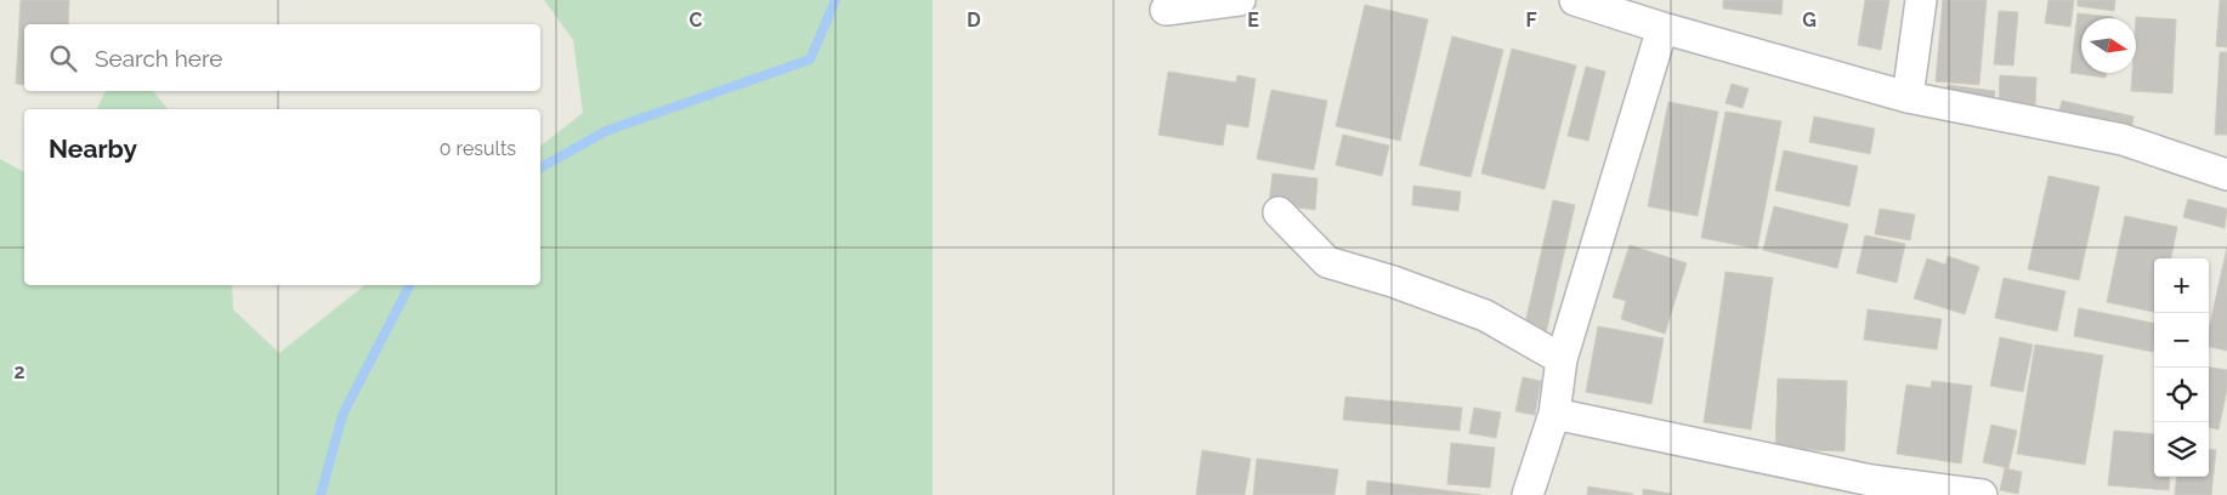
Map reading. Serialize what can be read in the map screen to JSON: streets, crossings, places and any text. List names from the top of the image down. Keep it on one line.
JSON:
{"north":"right","page":{"search":"Search here","heading":["Nearby","0 results"],"map_buttons":["+","−"]},"grid":{"columns":["C","D","E","F","G"],"rows":["2"]}}
